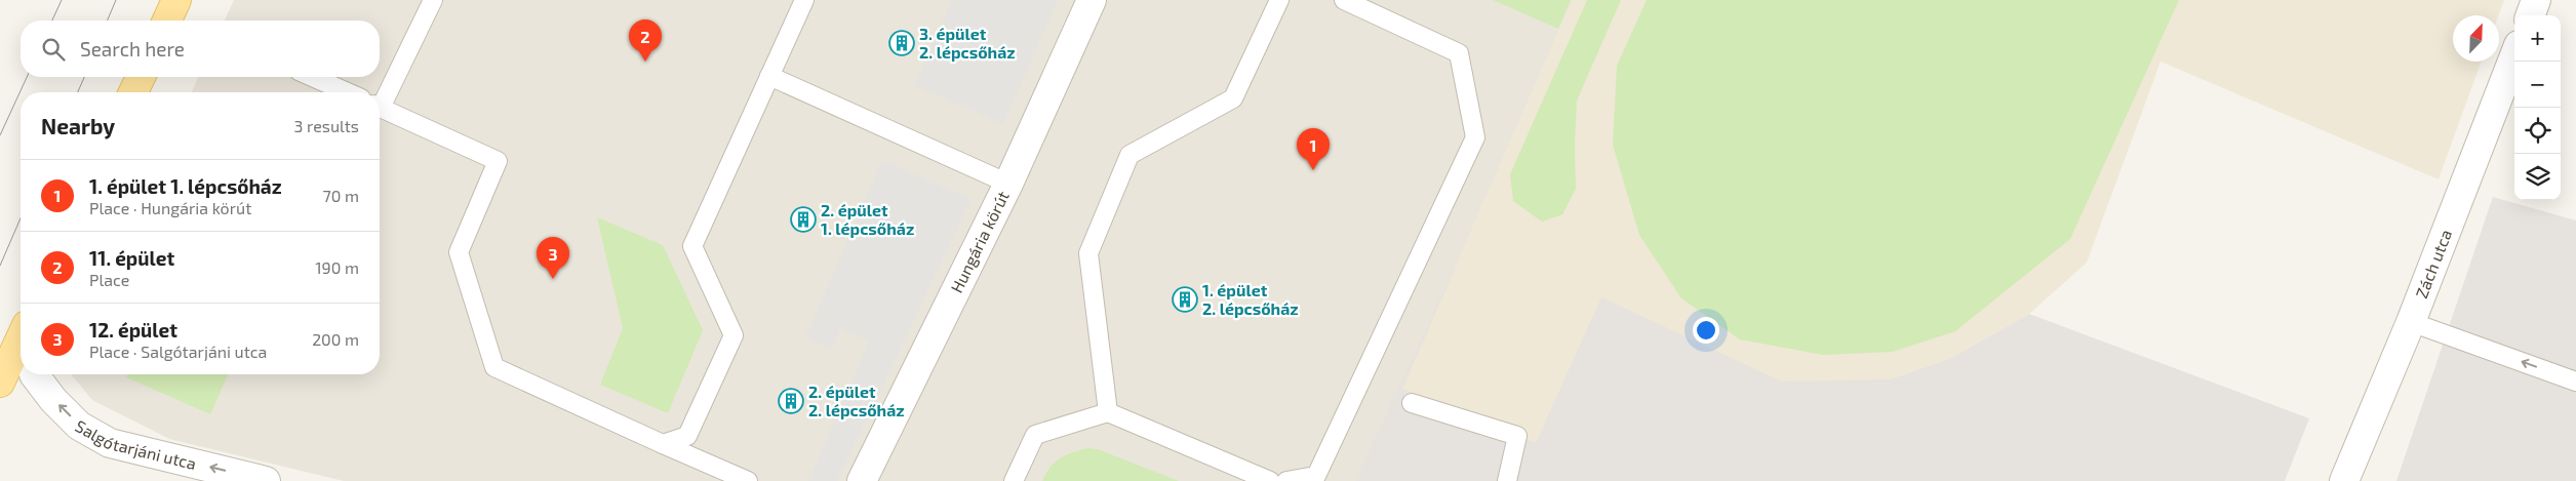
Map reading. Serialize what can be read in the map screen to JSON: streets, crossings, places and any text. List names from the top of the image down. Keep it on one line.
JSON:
{"streets":{"street":["Hungária körút","Zách utca","Salgótarjáni utca"]},"one_way":["Salgótarjáni utca"],"places":{"building":["3. épület 2. lépcsőház","2. épület 1. lépcsőház","1. épület 2. lépcsőház","2. épület 2. lépcsőház"]},"north":"top right","page":{"map_buttons":["+","−"],"pins":["2","1","3"],"search":"Search here","heading":["Nearby","3 results"],"list":[{"mark":"1","name":"1. épület 1. lépcsőház","note":"Place · Hungária körút","value":"70 m"},{"mark":"2","name":"11. épület","note":"Place","value":"190 m"},{"mark":"3","name":"12. épület","note":"Place · Salgótarjáni utca","value":"200 m"}]}}
